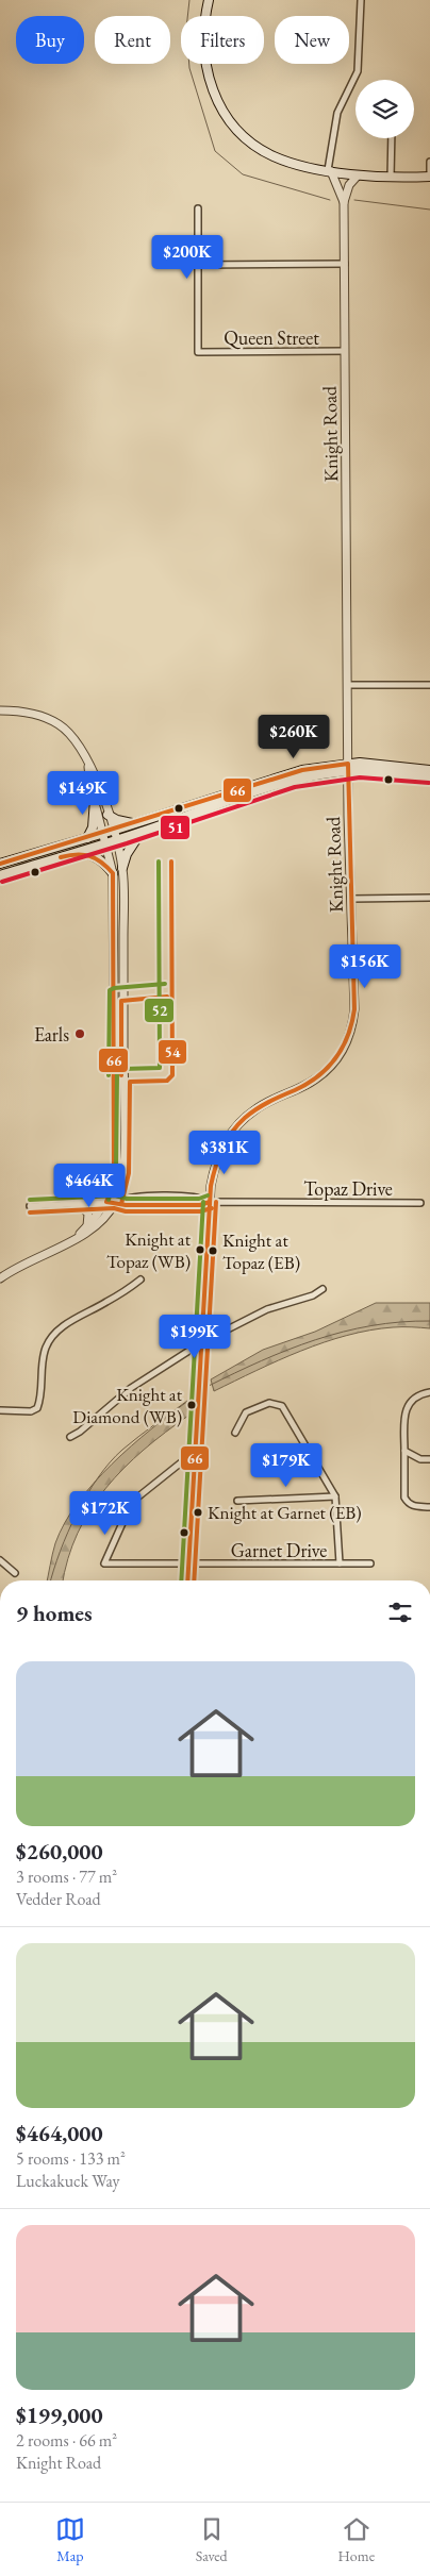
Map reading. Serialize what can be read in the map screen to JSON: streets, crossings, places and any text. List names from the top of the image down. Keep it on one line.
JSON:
{"streets":{"street":["Queen Street","Knight Road","Topaz Drive","Garnet Drive"]},"crossings":[["Queen Street","Knight Road"],["Knight Road","Topaz Drive"],["Knight Road","Garnet Drive"]],"places":["Earls","Knight at Topaz (WB)","Knight at Topaz (EB)","Knight at Diamond (WB)","Knight at Garnet (EB)"],"lines":["transit line 66","transit line 51","transit line 54","transit line 52"],"page":{"chip":["Buy","Rent","Filters","New"],"price":["$200K","$260K","$149K","$156K","$381K","$464K","$199K","$179K","$172K"],"heading":"9 homes","list":[{"name":"$260,000","note":"3 rooms · 77 m² · Vedder Road"},{"name":"$464,000","note":"5 rooms · 133 m² · Luckakuck Way"},{"name":"$199,000","note":"2 rooms · 66 m² · Knight Road"}],"tabs":["Map","Saved","Home"]}}
